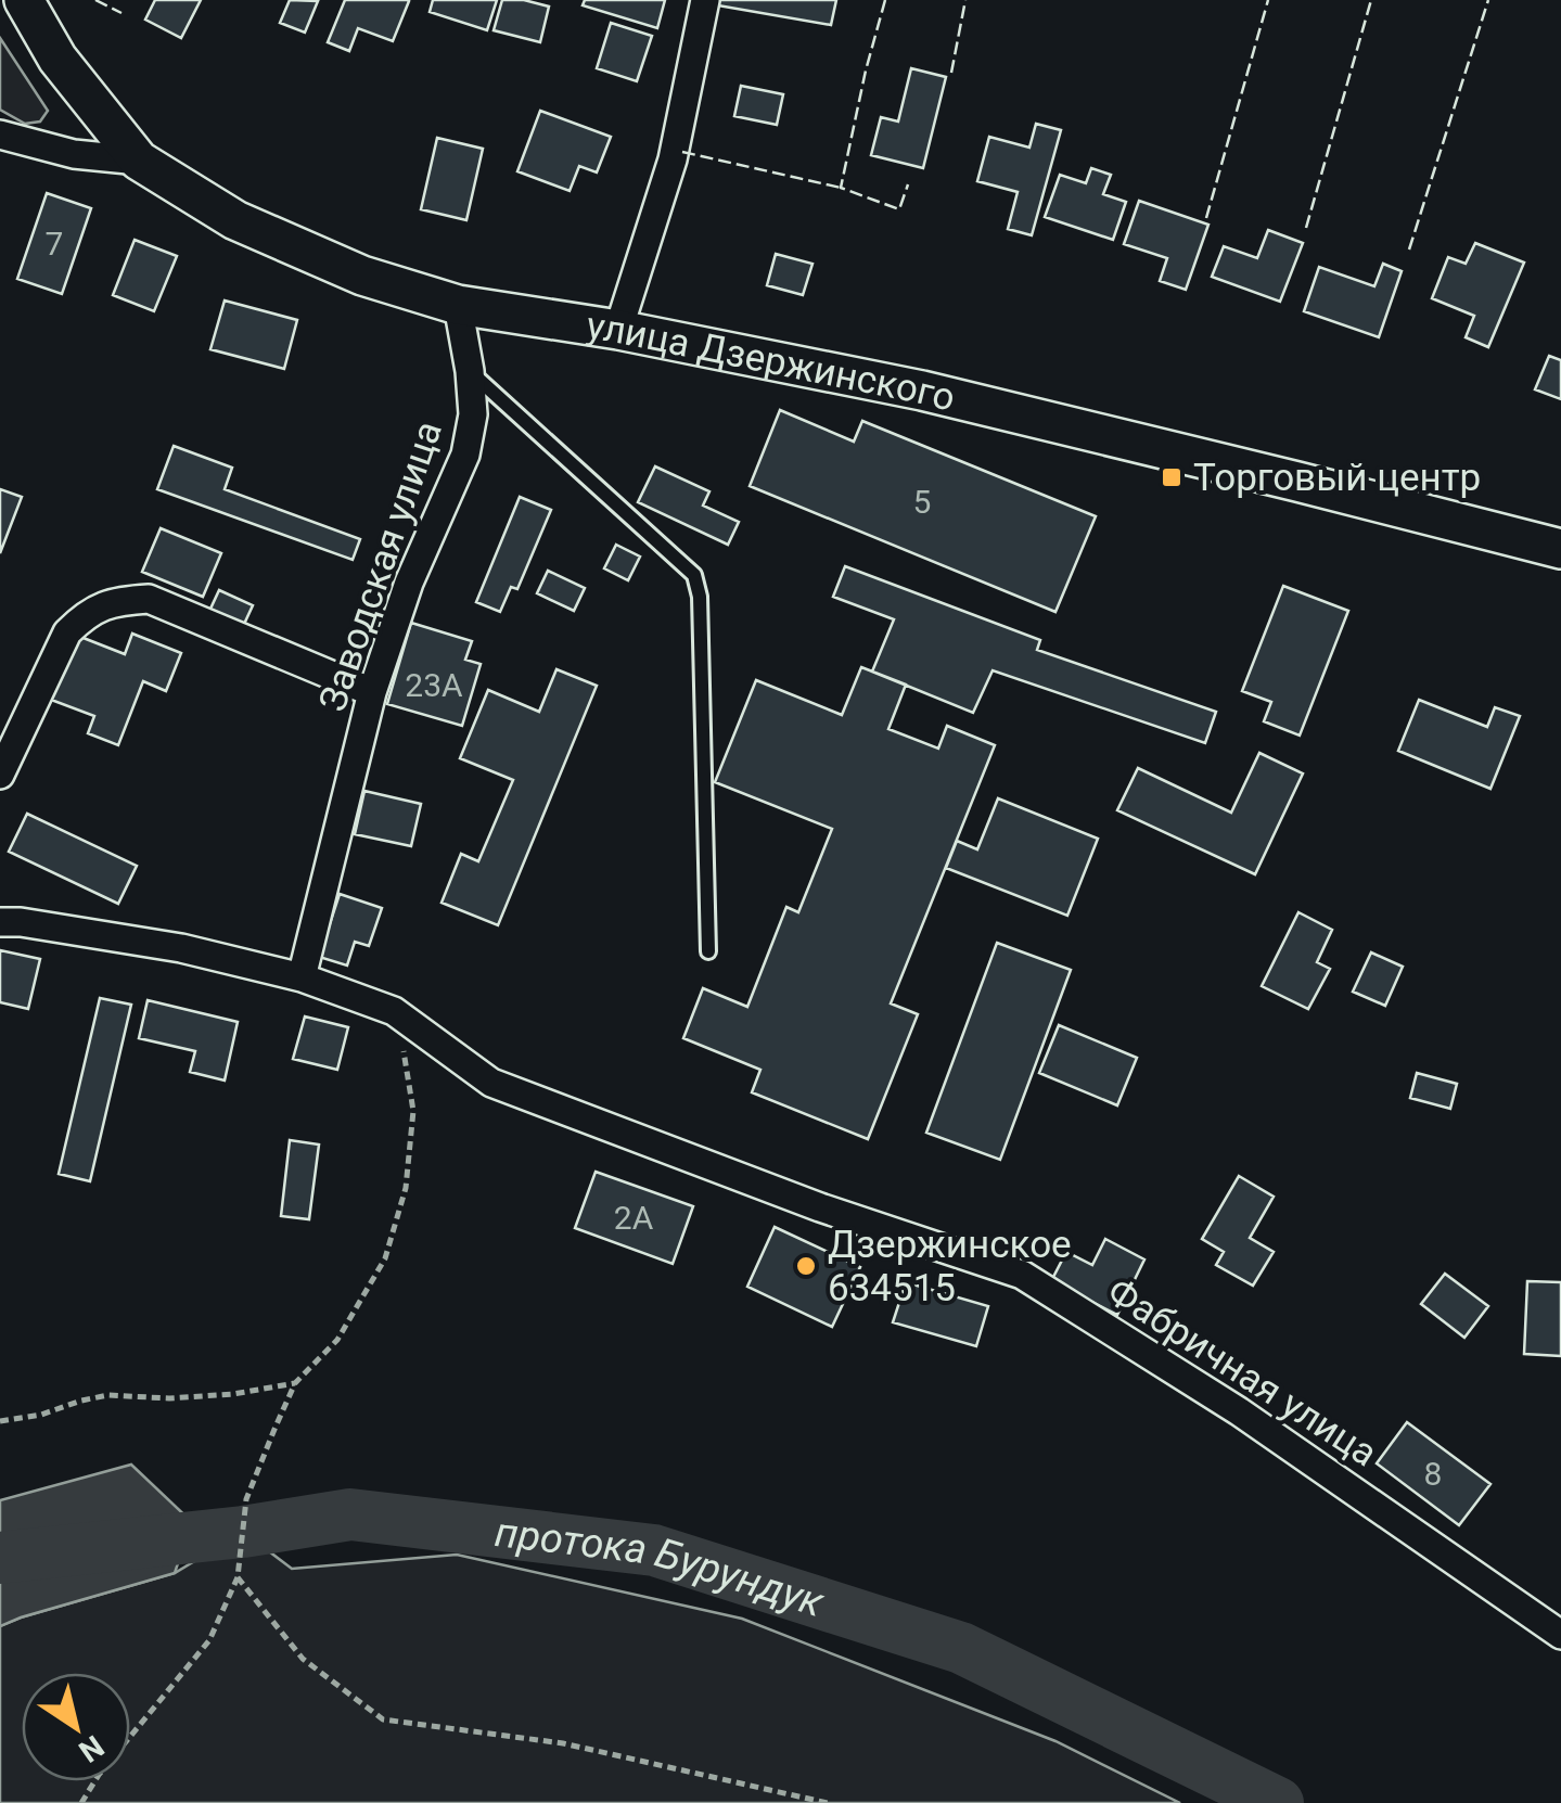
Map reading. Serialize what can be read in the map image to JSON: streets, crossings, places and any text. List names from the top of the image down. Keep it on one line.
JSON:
{"streets":{"street":["улица Дзержинского","Заводская улица","Фабричная улица"]},"crossings":[["улица Дзержинского","Заводская улица"]],"water":["протока Бурундук"],"places":{"transit":["Торговый центр"],"other":["Дзержинское 634515"]},"house_numbers":["7","5","23А","2А","8"],"north":"bottom right"}
